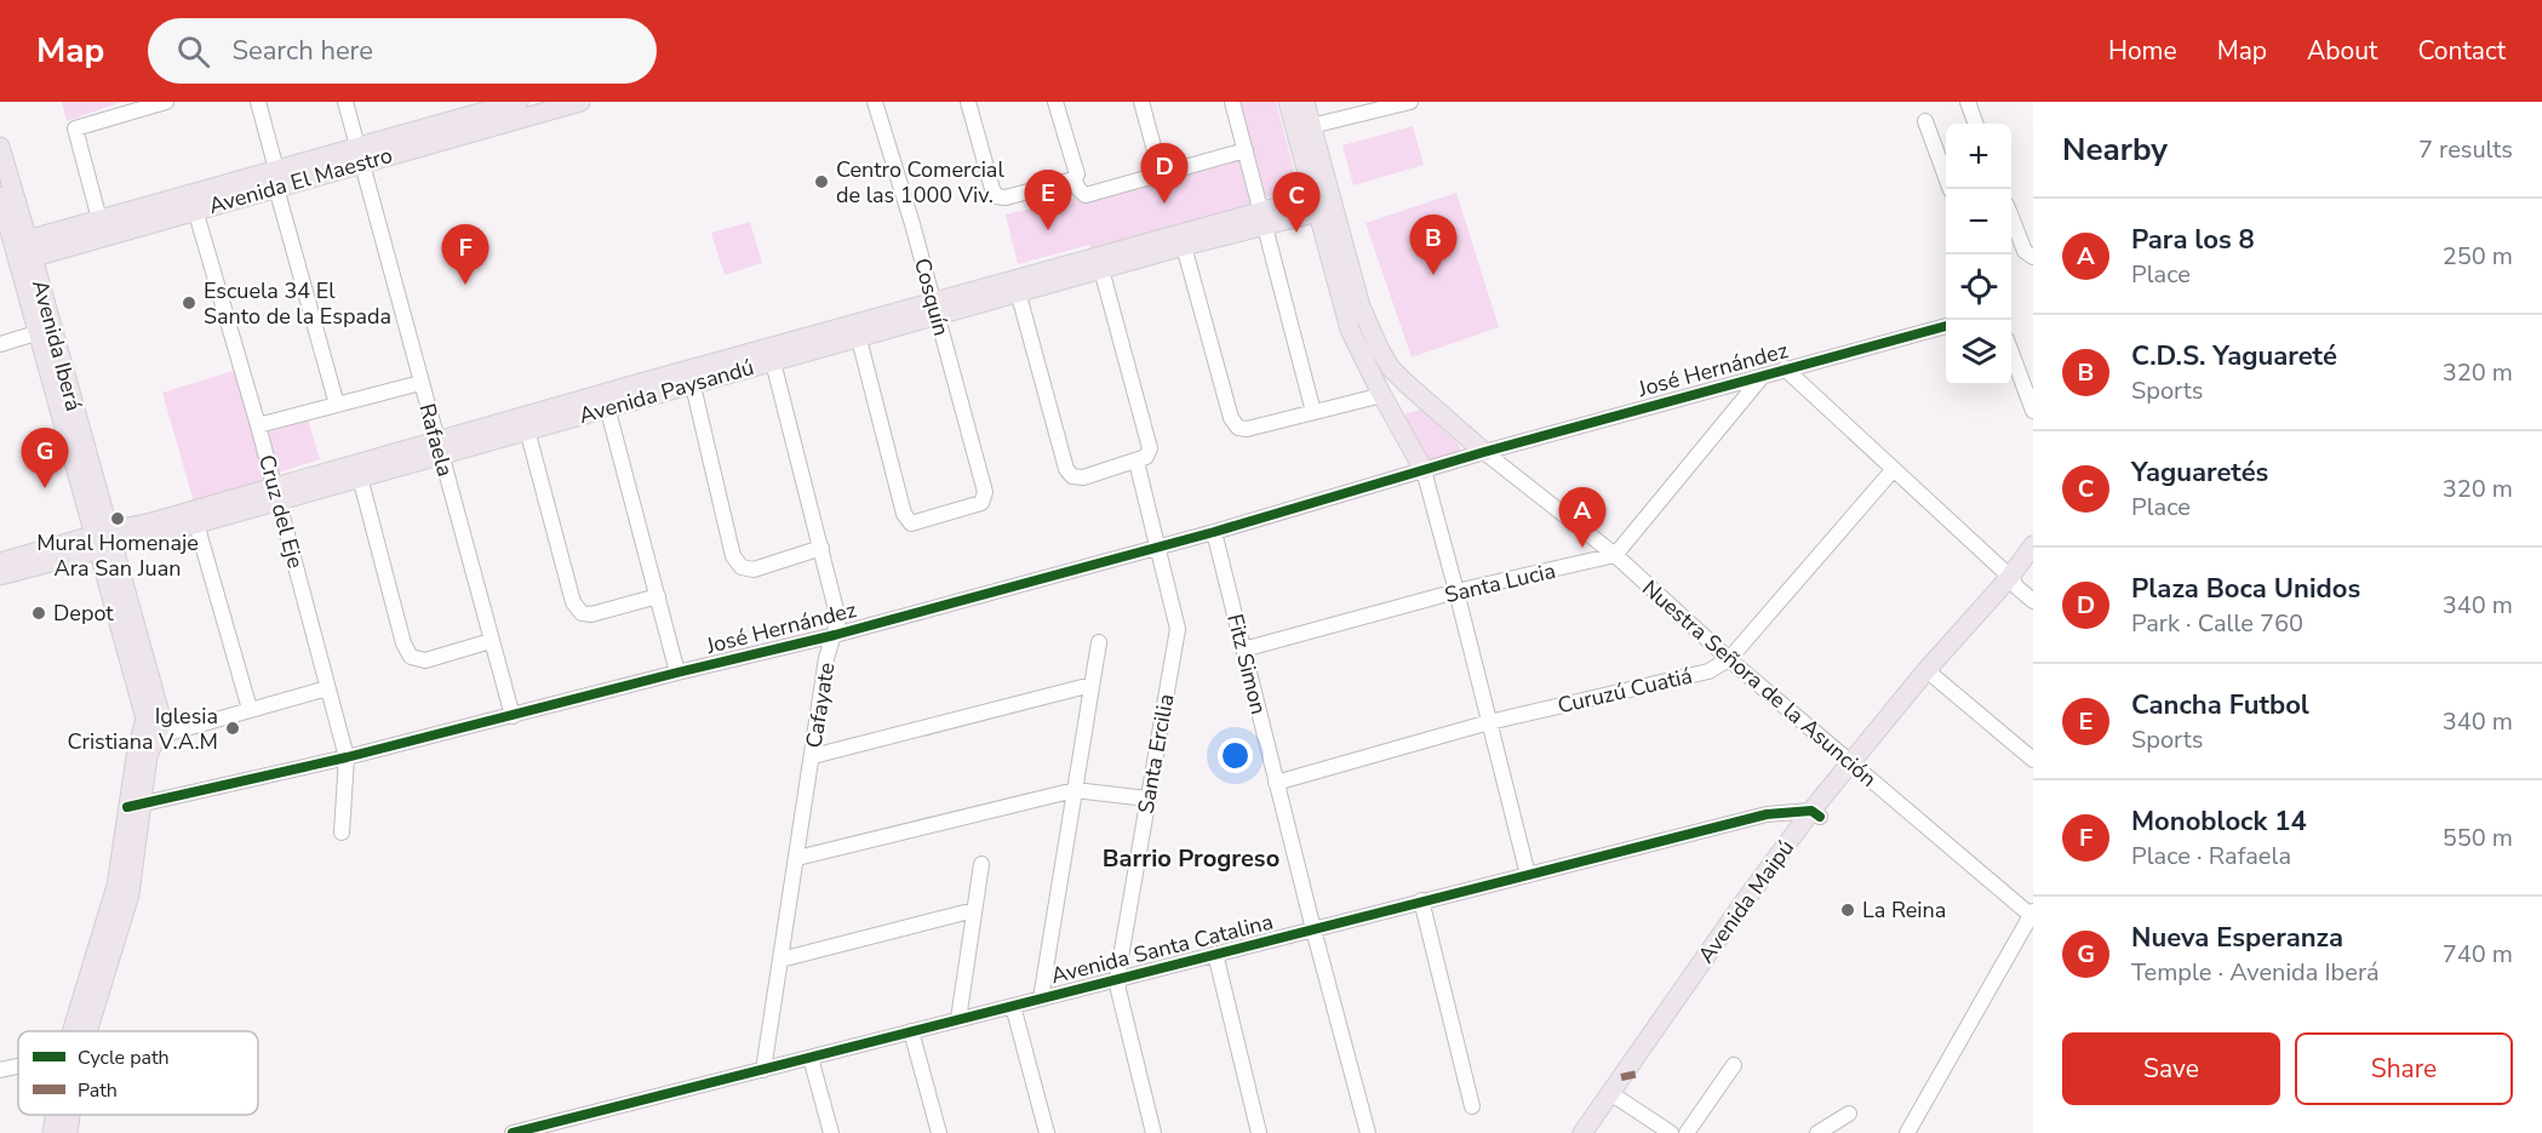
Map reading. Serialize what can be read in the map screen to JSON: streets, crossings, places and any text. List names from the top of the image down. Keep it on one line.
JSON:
{"streets":{"main road":["Avenida El Maestro","Avenida Iberá","Avenida Paysandú","Avenida Maipú"],"street":["Cosquín","José Hernández","Rafaela","Cruz del Eje","Santa Lucia","Fitz Simon","Nuestra Señora de la Asunción","Curuzú Cuatiá","Cafayate","Santa Ercilia","Avenida Santa Catalina"]},"crossings":[["Avenida El Maestro","Avenida Iberá"],["Avenida El Maestro","Rafaela"],["Avenida El Maestro","Cruz del Eje"],["Cosquín","Avenida Paysandú"],["Avenida Iberá","Avenida Paysandú"],["José Hernández","Rafaela"],["José Hernández","Cruz del Eje"],["José Hernández","Fitz Simon"],["José Hernández","Nuestra Señora de la Asunción"],["José Hernández","Cafayate"],["José Hernández","Santa Ercilia"],["Avenida Paysandú","Rafaela"],["Avenida Paysandú","Cruz del Eje"],["Avenida Paysandú","Cafayate"],["Avenida Paysandú","Santa Ercilia"],["Santa Lucia","Fitz Simon"],["Santa Lucia","Nuestra Señora de la Asunción"],["Fitz Simon","Curuzú Cuatiá"],["Fitz Simon","Avenida Santa Catalina"],["Nuestra Señora de la Asunción","Curuzú Cuatiá"],["Nuestra Señora de la Asunción","Avenida Maipú"],["Cafayate","Avenida Santa Catalina"],["Santa Ercilia","Avenida Santa Catalina"],["Avenida Maipú","Avenida Santa Catalina"]],"districts":["Barrio Progreso"],"places":["Centro Comercial de las 1000 Viv.","Escuela 34 El Santo de la Espada","Mural Homenaje Ara San Juan","Depot","Iglesia Cristiana V.A.M","La Reina"],"legend":["Cycle path","Path"],"page":{"header":"Map","search":"Search here","nav":["Home","Map","About","Contact"],"heading":["Nearby","7 results"],"map_buttons":["+","−"],"pins":["D","E","C","B","F","G","A"],"list":[{"mark":"A","name":"Para los 8","note":"Place","value":"250 m"},{"mark":"B","name":"C.D.S. Yaguareté","note":"Sports","value":"320 m"},{"mark":"C","name":"Yaguaretés","note":"Place","value":"320 m"},{"mark":"D","name":"Plaza Boca Unidos","note":"Park · Calle 760","value":"340 m"},{"mark":"E","name":"Cancha Futbol","note":"Sports","value":"340 m"},{"mark":"F","name":"Monoblock 14","note":"Place · Rafaela","value":"550 m"},{"mark":"G","name":"Nueva Esperanza","note":"Temple · Avenida Iberá","value":"740 m"}],"buttons":["Save","Share"]}}
